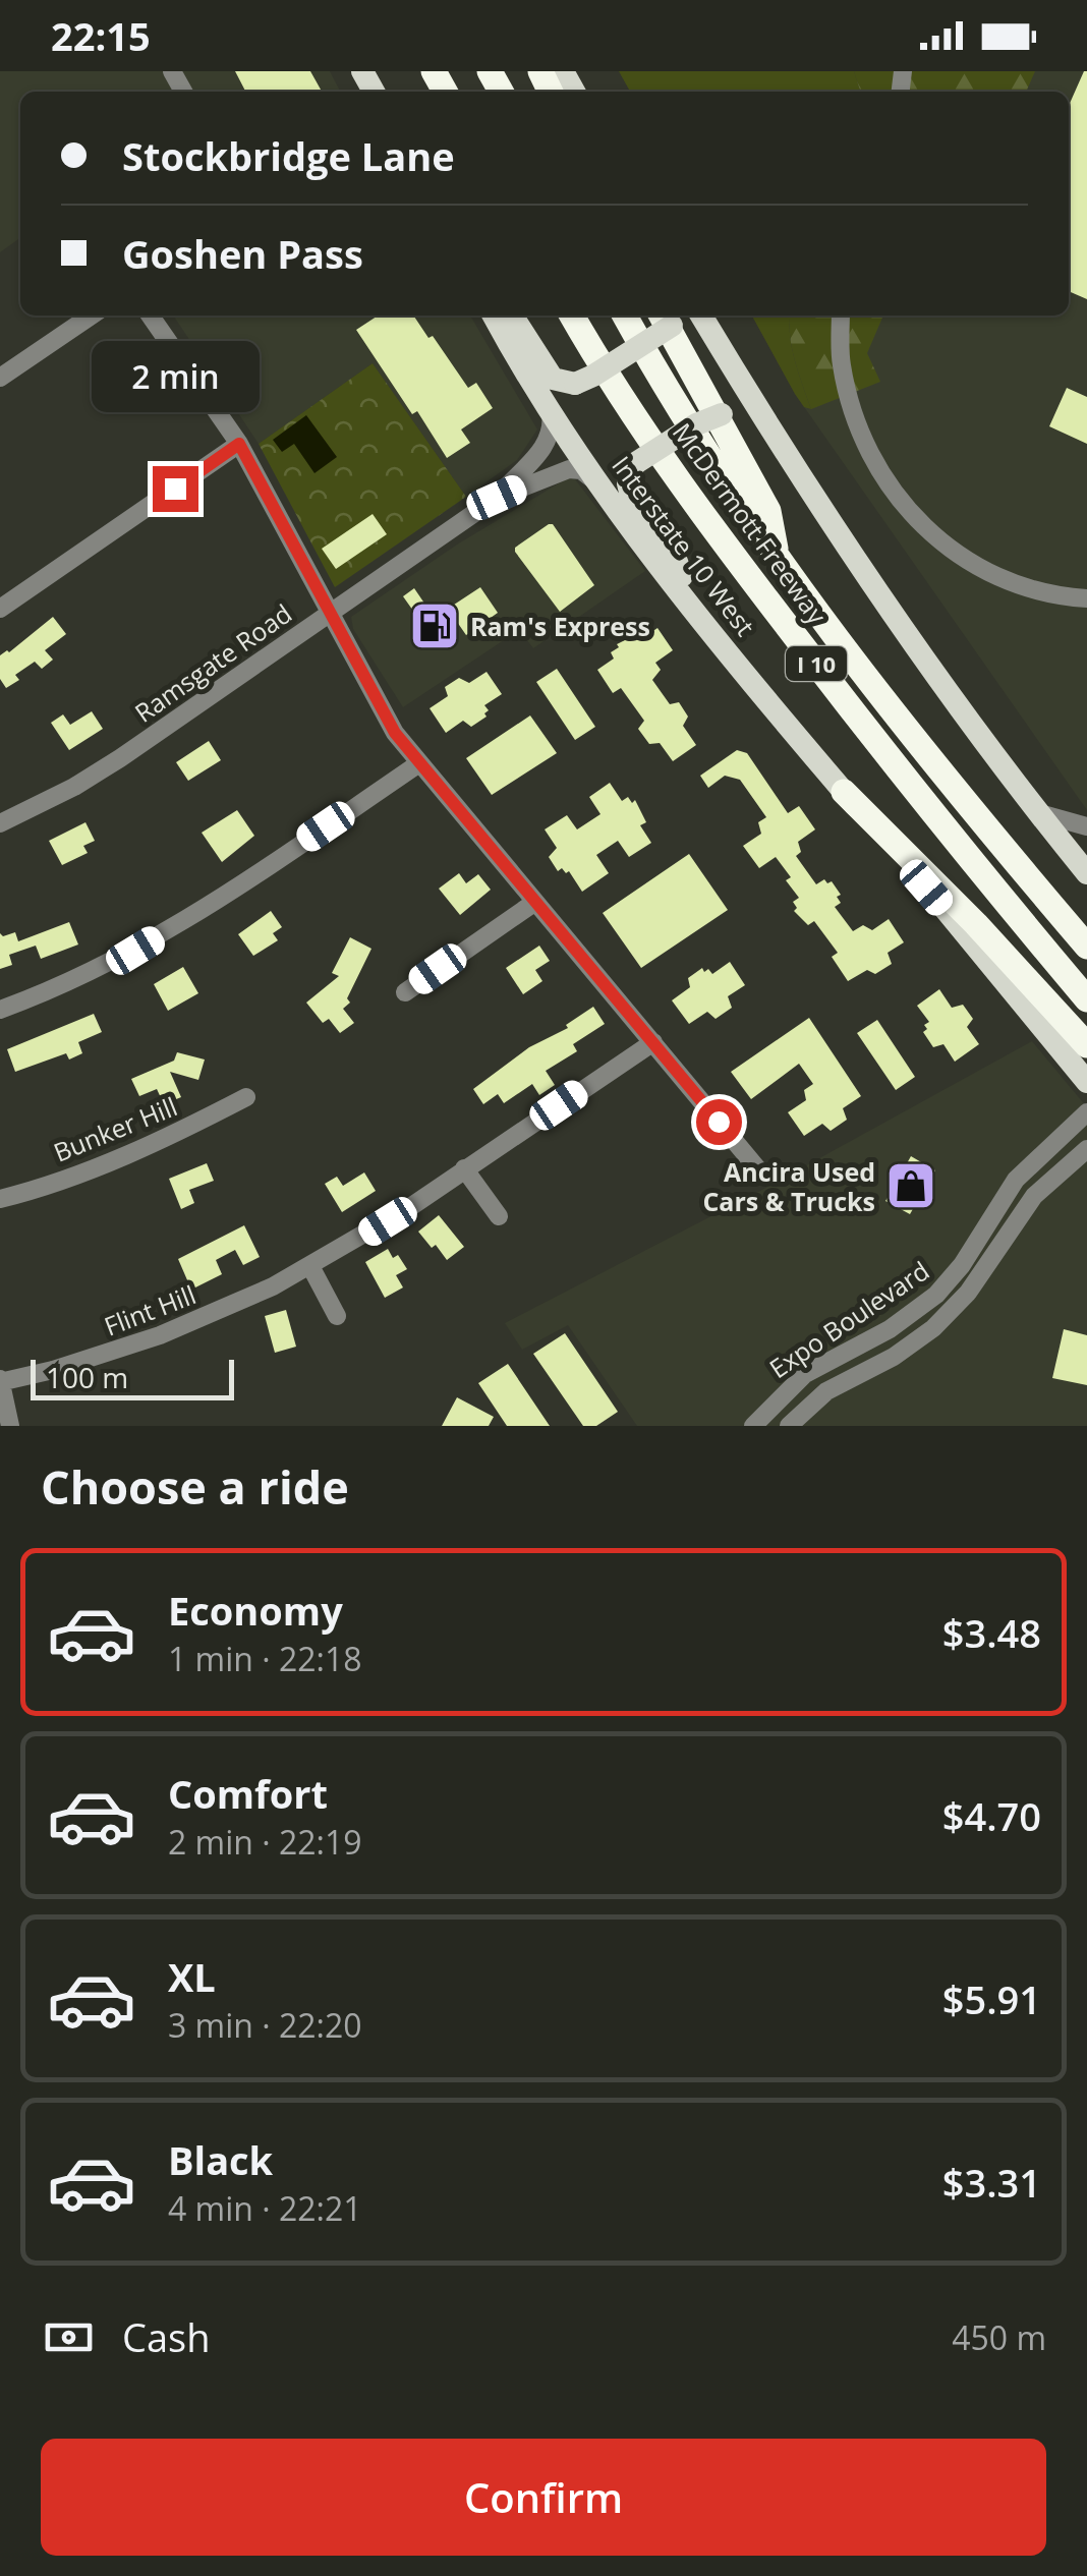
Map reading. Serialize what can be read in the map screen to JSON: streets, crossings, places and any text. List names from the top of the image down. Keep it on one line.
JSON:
{"streets":{"highway":["McDermott Freeway","I 10"],"main road":["Interstate 10 West"],"street":["Ramsgate Road","Bunker Hill","Flint Hill","Expo Boulevard"]},"crossings":[["Interstate 10 West","Ramsgate Road"]],"places":{"fuel station":["Ram's Express"],"shop":["Ancira Used Cars & Trucks"]},"scale_bar":"100 m","page":{"status":"22:15","banner":["Stockbridge Lane","Goshen Pass"],"bubble":"2 min","scale":"100 m","heading":"Choose a ride","list":[{"name":"Economy","note":"1 min · 22:18","value":"$3.48"},{"name":"Comfort","note":"2 min · 22:19","value":"$4.70"},{"name":"XL","note":"3 min · 22:20","value":"$5.91"},{"name":"Black","note":"4 min · 22:21","value":"$3.31"}],"pay":["Cash","450 m"],"buttons":"Confirm"}}
